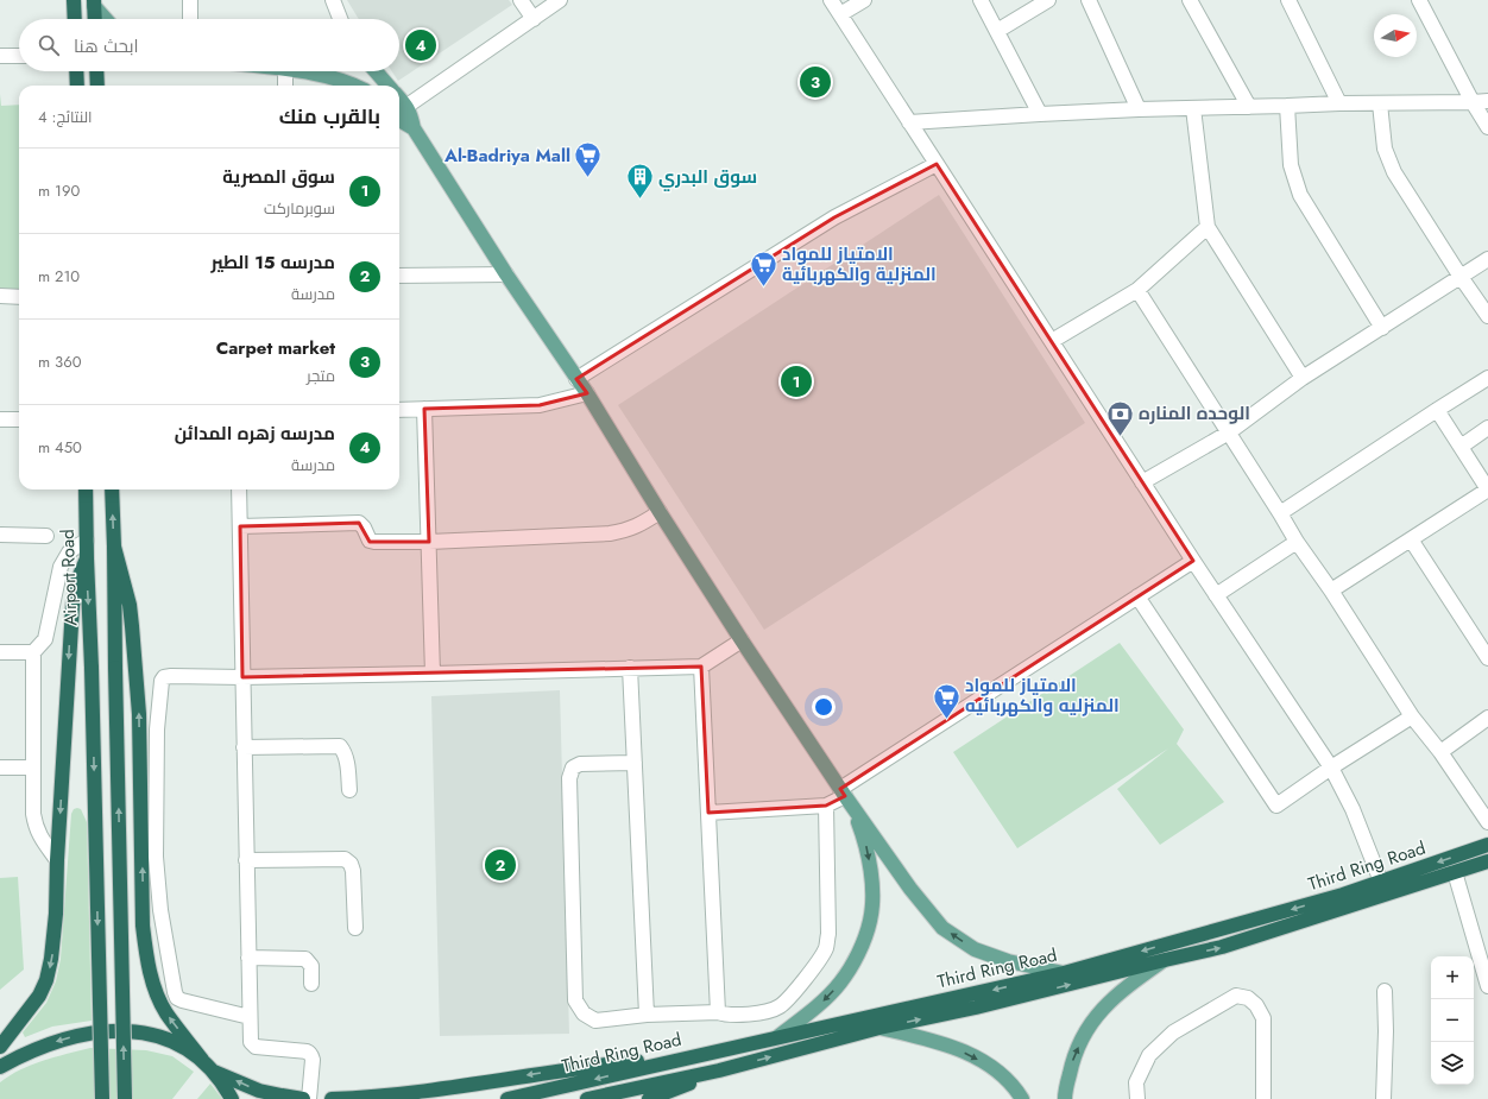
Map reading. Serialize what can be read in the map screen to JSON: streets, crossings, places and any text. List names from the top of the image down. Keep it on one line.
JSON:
{"streets":{"highway":["Airport Road","Third Ring Road"]},"places":{"supermarket":["Al-Badriya Mall","الامتياز للمواد المنزلية والكهربائية","الامتياز للمواد المنزليه والكهربائيه"],"building":["سوق البدري"],"bank":["الوحده المناره"]},"north":"right","page":{"search":"ابحث هنا","pins":["4","3","1","2"],"heading":["بالقرب منك","النتائج: 4"],"list":[{"mark":"1","name":"سوق المصرية","note":"سوبرماركت","value":"190 m"},{"mark":"2","name":"مدرسه 15 الطير","note":"مدرسة","value":"210 m"},{"mark":"3","name":"Carpet market","note":"متجر","value":"360 m"},{"mark":"4","name":"مدرسه زهره المدائن","note":"مدرسة","value":"450 m"}],"map_buttons":["+","−"]}}
